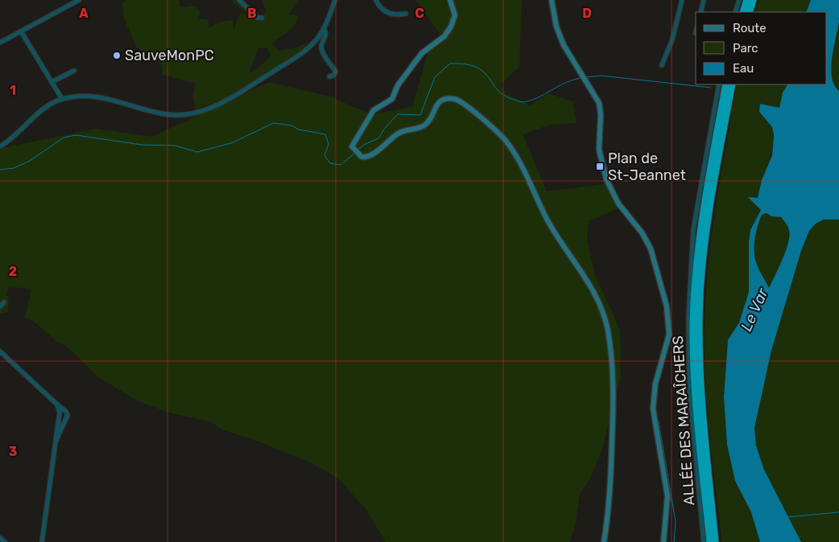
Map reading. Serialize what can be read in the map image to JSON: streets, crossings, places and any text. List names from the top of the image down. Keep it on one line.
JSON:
{"streets":{"street":["ALLÉE DES MARAÎCHERS"]},"water":["Le Var"],"places":{"other":["SauveMonPC"],"transit":["Plan de St-Jeannet"]},"legend":["Route","Parc","Eau"],"grid":{"columns":["A","B","C","D"],"rows":["1","2","3"]}}
